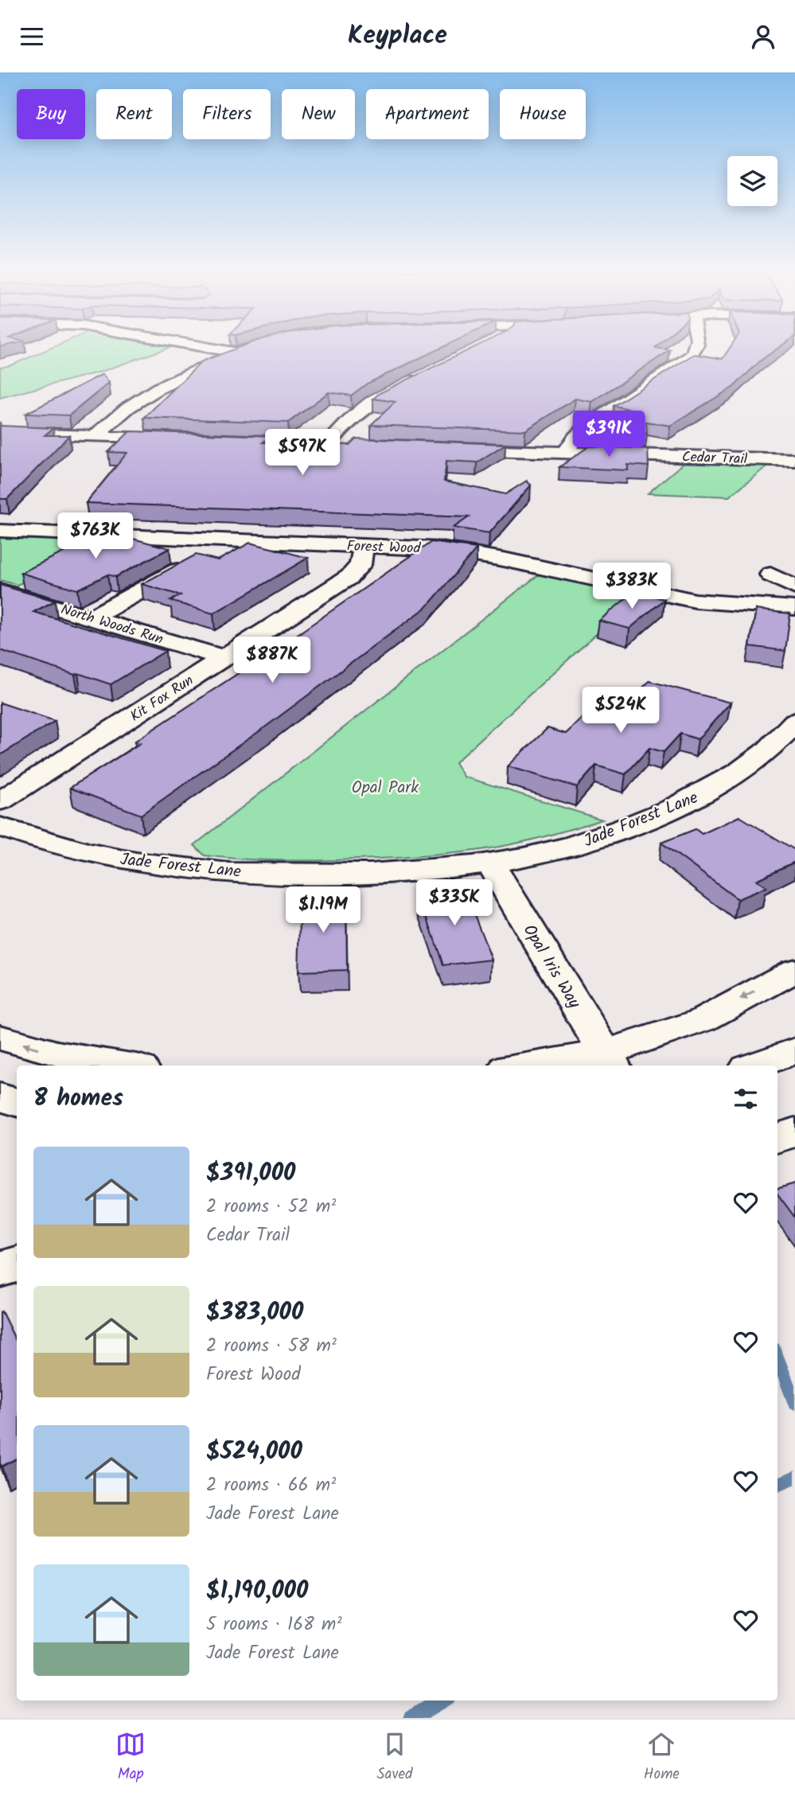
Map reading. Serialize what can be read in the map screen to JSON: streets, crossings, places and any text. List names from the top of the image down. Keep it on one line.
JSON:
{"streets":{"street":["Cedar Trail","Forest Wood","North Woods Run","Kit Fox Run","Jade Forest Lane","Opal Iris Way"]},"crossings":[["Forest Wood","Kit Fox Run"],["North Woods Run","Kit Fox Run"],["Jade Forest Lane","Opal Iris Way"]],"parks":["Opal Park"],"page":{"header":"Keyplace","chip":["Buy","Rent","Filters","New","Apartment","House"],"price":["$391K","$597K","$763K","$383K","$887K","$524K","$335K","$1.19M"],"heading":"8 homes","list":[{"name":"$391,000","note":"2 rooms · 52 m² · Cedar Trail"},{"name":"$383,000","note":"2 rooms · 58 m² · Forest Wood"},{"name":"$524,000","note":"2 rooms · 66 m² · Jade Forest Lane"},{"name":"$1,190,000","note":"5 rooms · 168 m² · Jade Forest Lane"}],"tabs":["Map","Saved","Home"]}}
